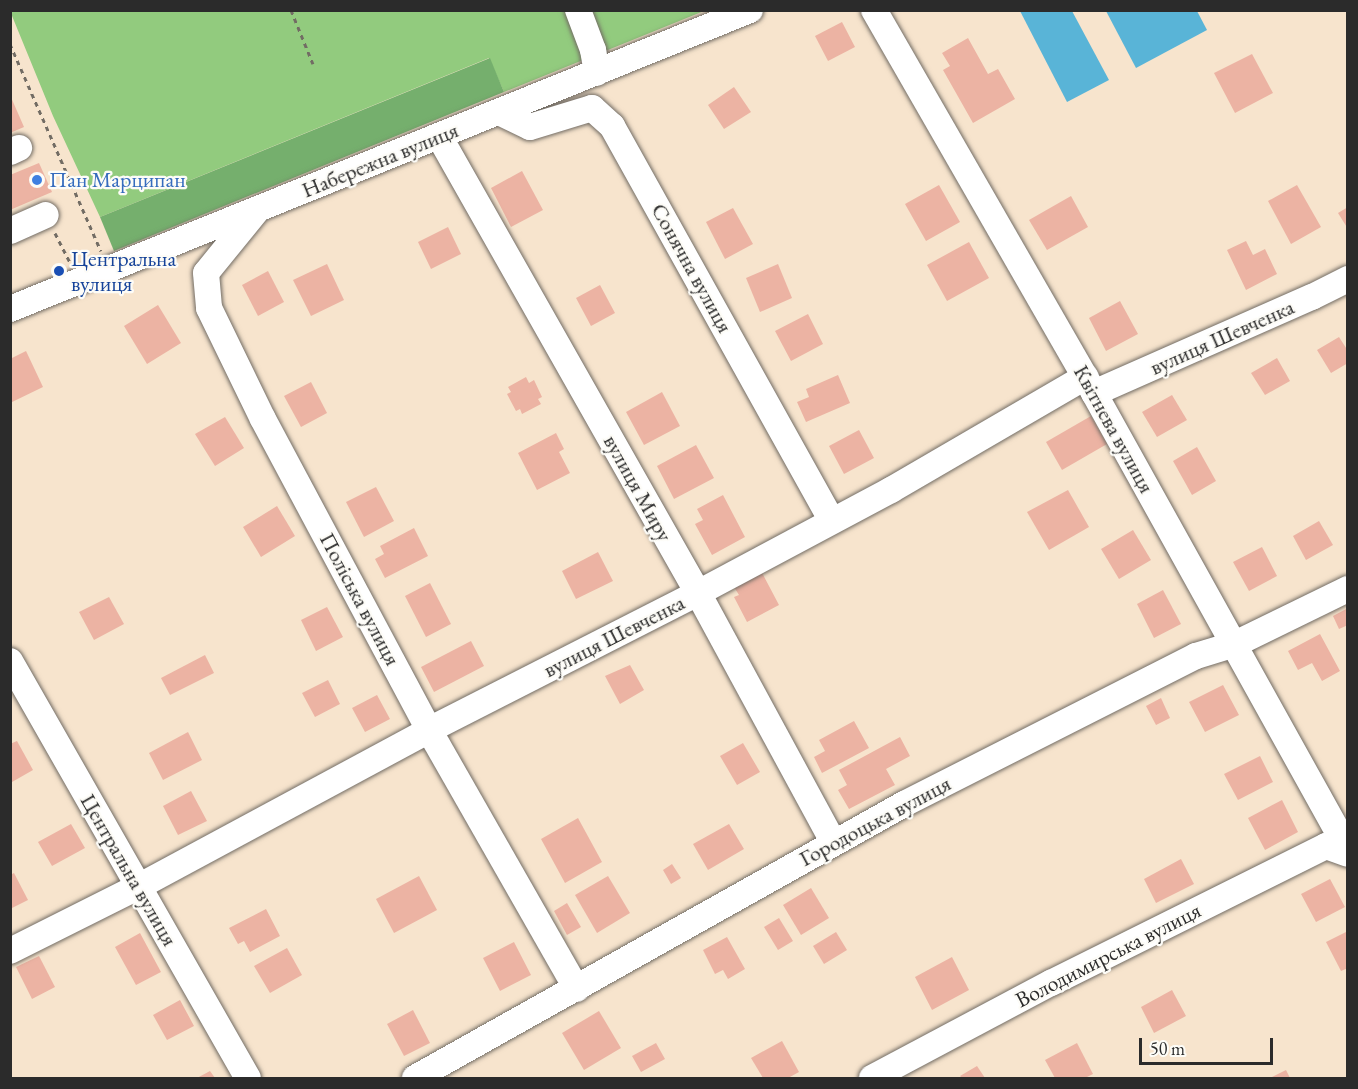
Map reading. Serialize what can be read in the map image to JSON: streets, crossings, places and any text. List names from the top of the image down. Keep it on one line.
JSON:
{"streets":{"street":["Набережна вулиця","Сонячна вулиця","вулиця Шевченка","Квітнева вулиця","вулиця Миру","Поліська вулиця","Городоцька вулиця","Центральна вулиця","Володимирська вулиця"]},"crossings":[["Набережна вулиця","Сонячна вулиця"],["Набережна вулиця","вулиця Миру"],["Набережна вулиця","Поліська вулиця"],["Сонячна вулиця","вулиця Шевченка"],["вулиця Шевченка","Квітнева вулиця"],["вулиця Шевченка","вулиця Миру"],["вулиця Шевченка","Поліська вулиця"],["вулиця Шевченка","Центральна вулиця"],["Квітнева вулиця","Городоцька вулиця"],["Квітнева вулиця","Володимирська вулиця"],["вулиця Миру","Городоцька вулиця"],["Поліська вулиця","Городоцька вулиця"]],"places":["Пан Марципан","Центральна вулиця"],"scale_bar":"50 m"}
